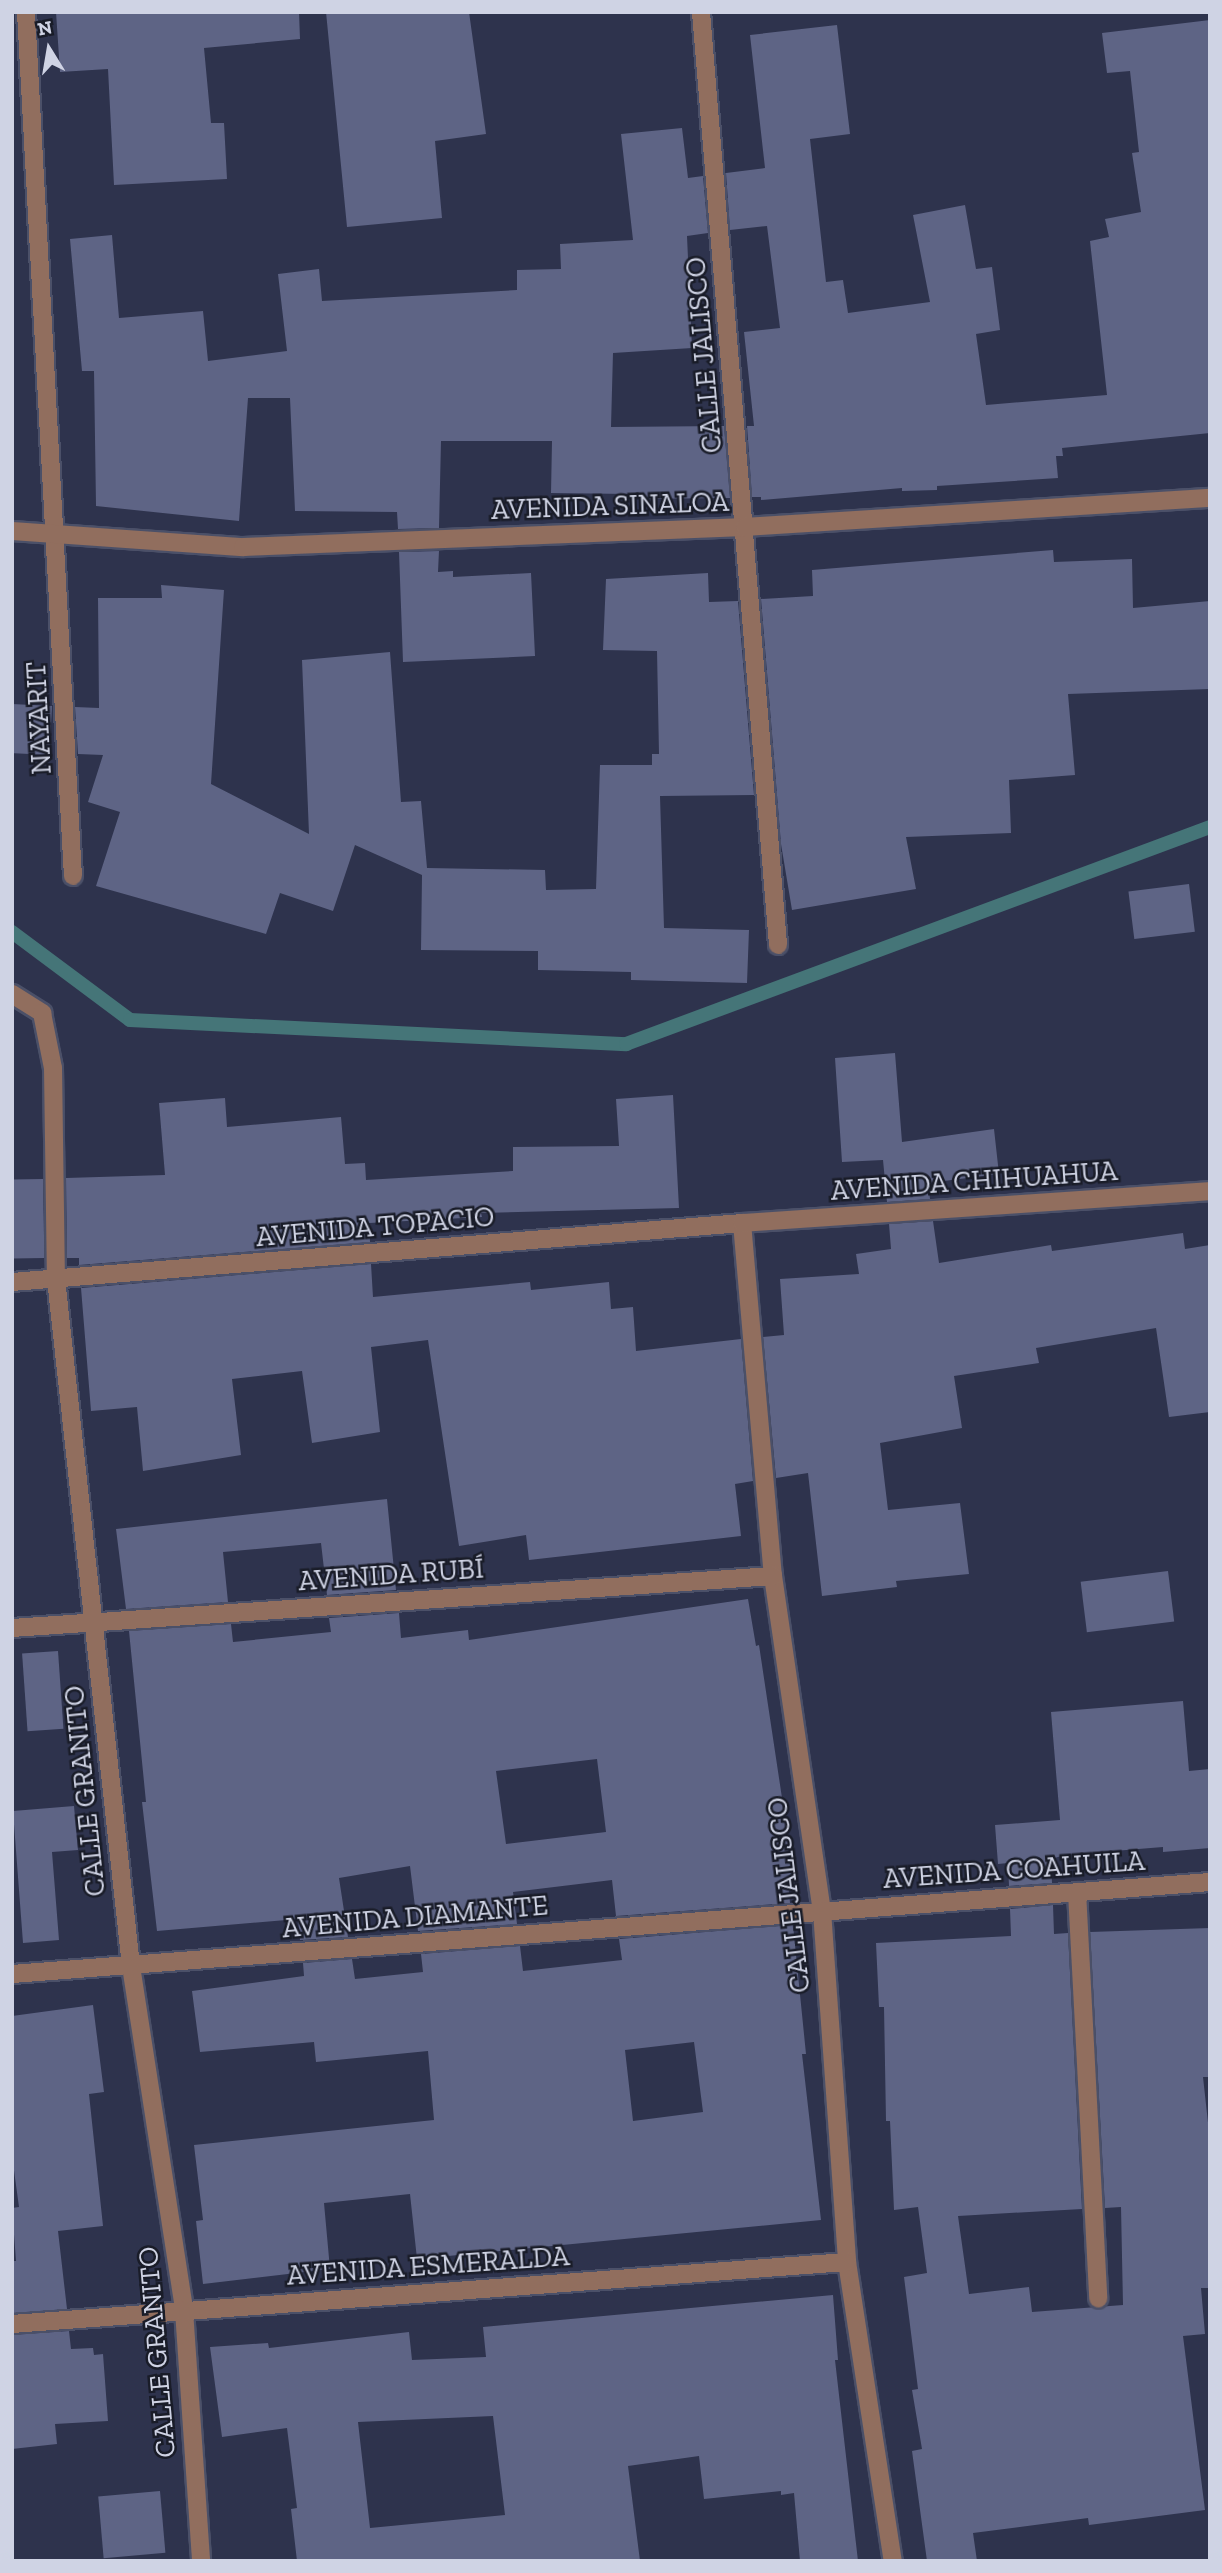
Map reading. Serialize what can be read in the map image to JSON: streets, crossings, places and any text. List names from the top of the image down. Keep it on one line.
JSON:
{"streets":{"street":["CALLE JALISCO","AVENIDA SINALOA","NAYARIT","AVENIDA CHIHUAHUA","AVENIDA TOPACIO","AVENIDA RUBÍ","CALLE GRANITO","AVENIDA COAHUILA","AVENIDA DIAMANTE","AVENIDA ESMERALDA"]},"crossings":[["CALLE JALISCO","AVENIDA SINALOA"],["CALLE JALISCO","AVENIDA CHIHUAHUA"],["CALLE JALISCO","AVENIDA TOPACIO"],["CALLE JALISCO","AVENIDA RUBÍ"],["CALLE JALISCO","AVENIDA COAHUILA"],["CALLE JALISCO","AVENIDA DIAMANTE"],["CALLE JALISCO","AVENIDA ESMERALDA"],["AVENIDA SINALOA","NAYARIT"],["AVENIDA CHIHUAHUA","AVENIDA TOPACIO"],["AVENIDA TOPACIO","CALLE GRANITO"],["AVENIDA RUBÍ","CALLE GRANITO"],["CALLE GRANITO","AVENIDA DIAMANTE"],["CALLE GRANITO","AVENIDA ESMERALDA"],["AVENIDA COAHUILA","AVENIDA DIAMANTE"]],"north":"top"}
